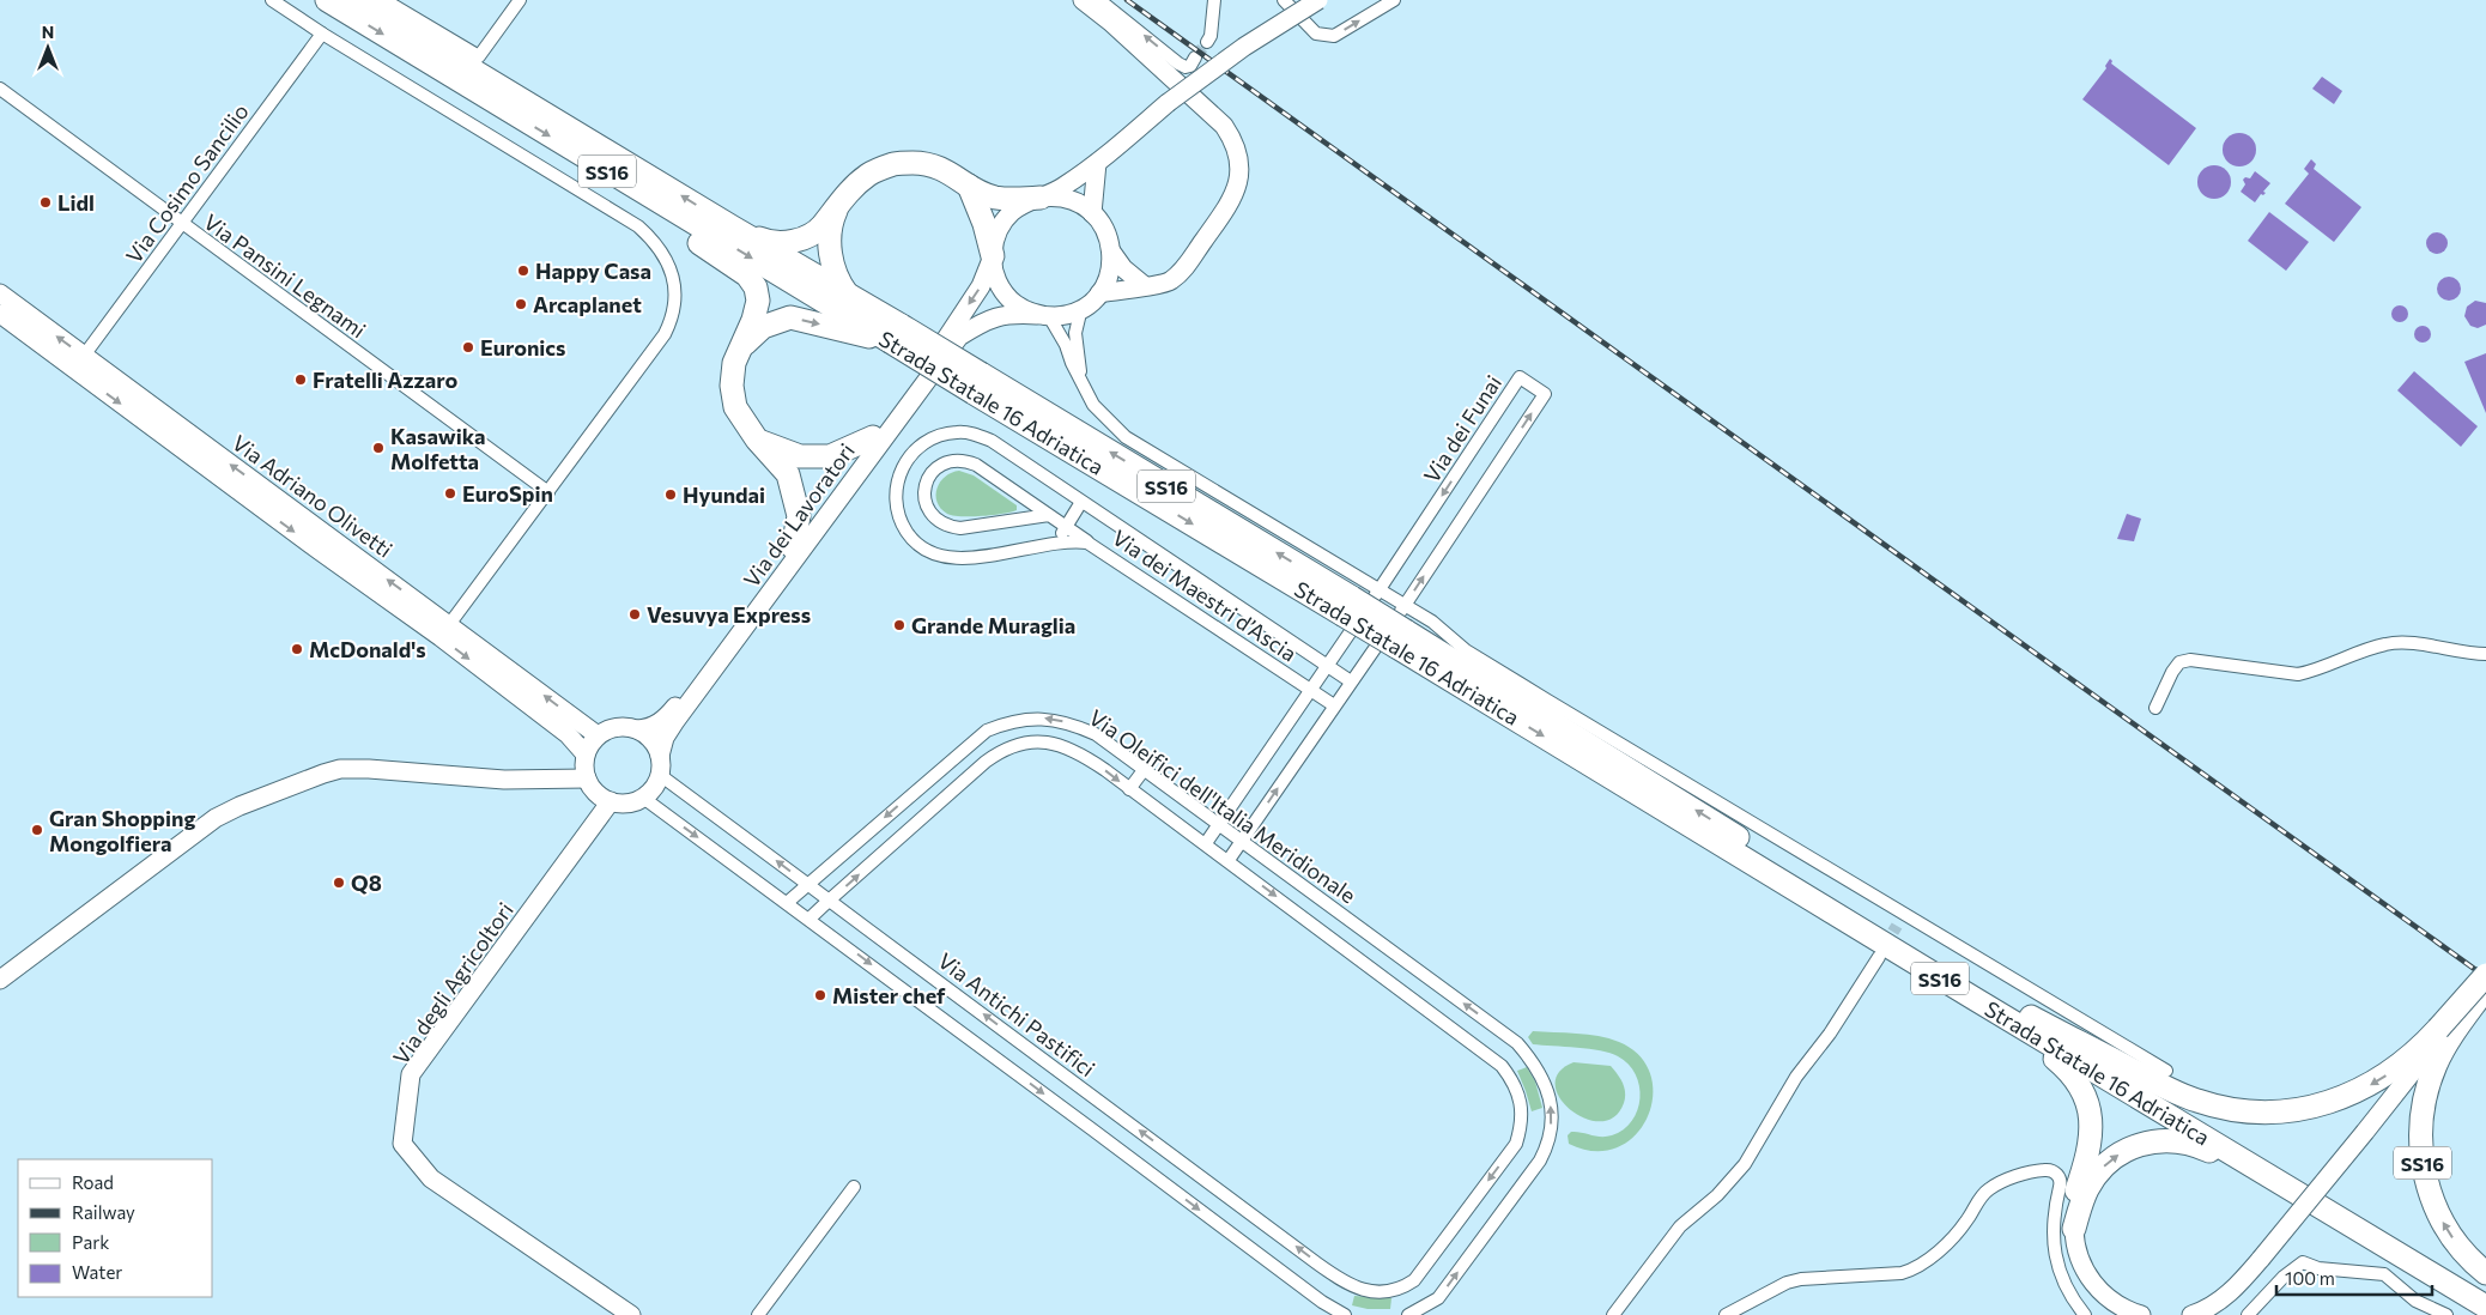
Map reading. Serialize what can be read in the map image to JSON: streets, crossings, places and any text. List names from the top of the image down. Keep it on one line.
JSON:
{"streets":{"highway":["SS16","Strada Statale 16 Adriatica"],"street":["Via Cosimo Sancilio","Via Pansini Legnami","Via dei Funai","Via Adriano Olivetti","Via dei Lavoratori","Via dei Maestri d’Ascia","Via Oleifici dell'Italia Meridionale","Via degli Agricoltori","Via Antichi Pastifici"]},"crossings":[["SS16","Strada Statale 16 Adriatica"],["Via Cosimo Sancilio","Via Pansini Legnami"],["Via Cosimo Sancilio","Via Adriano Olivetti"],["Via dei Funai","Via dei Maestri d’Ascia"],["Via dei Funai","Via Oleifici dell'Italia Meridionale"],["Via Adriano Olivetti","Via degli Agricoltori"],["Via Adriano Olivetti","Via Antichi Pastifici"],["Via Oleifici dell'Italia Meridionale","Via Antichi Pastifici"],["Via degli Agricoltori","Via Antichi Pastifici"]],"places":["Lidl","Happy Casa","Arcaplanet","Euronics","Fratelli Azzaro","Kasawika Molfetta","EuroSpin","Hyundai","Vesuvya Express","Grande Muraglia","McDonald's","Gran Shopping Mongolfiera","Q8","Mister chef"],"legend":["Road","Railway","Park","Water"],"scale_bar":"100 m","north":"top"}
